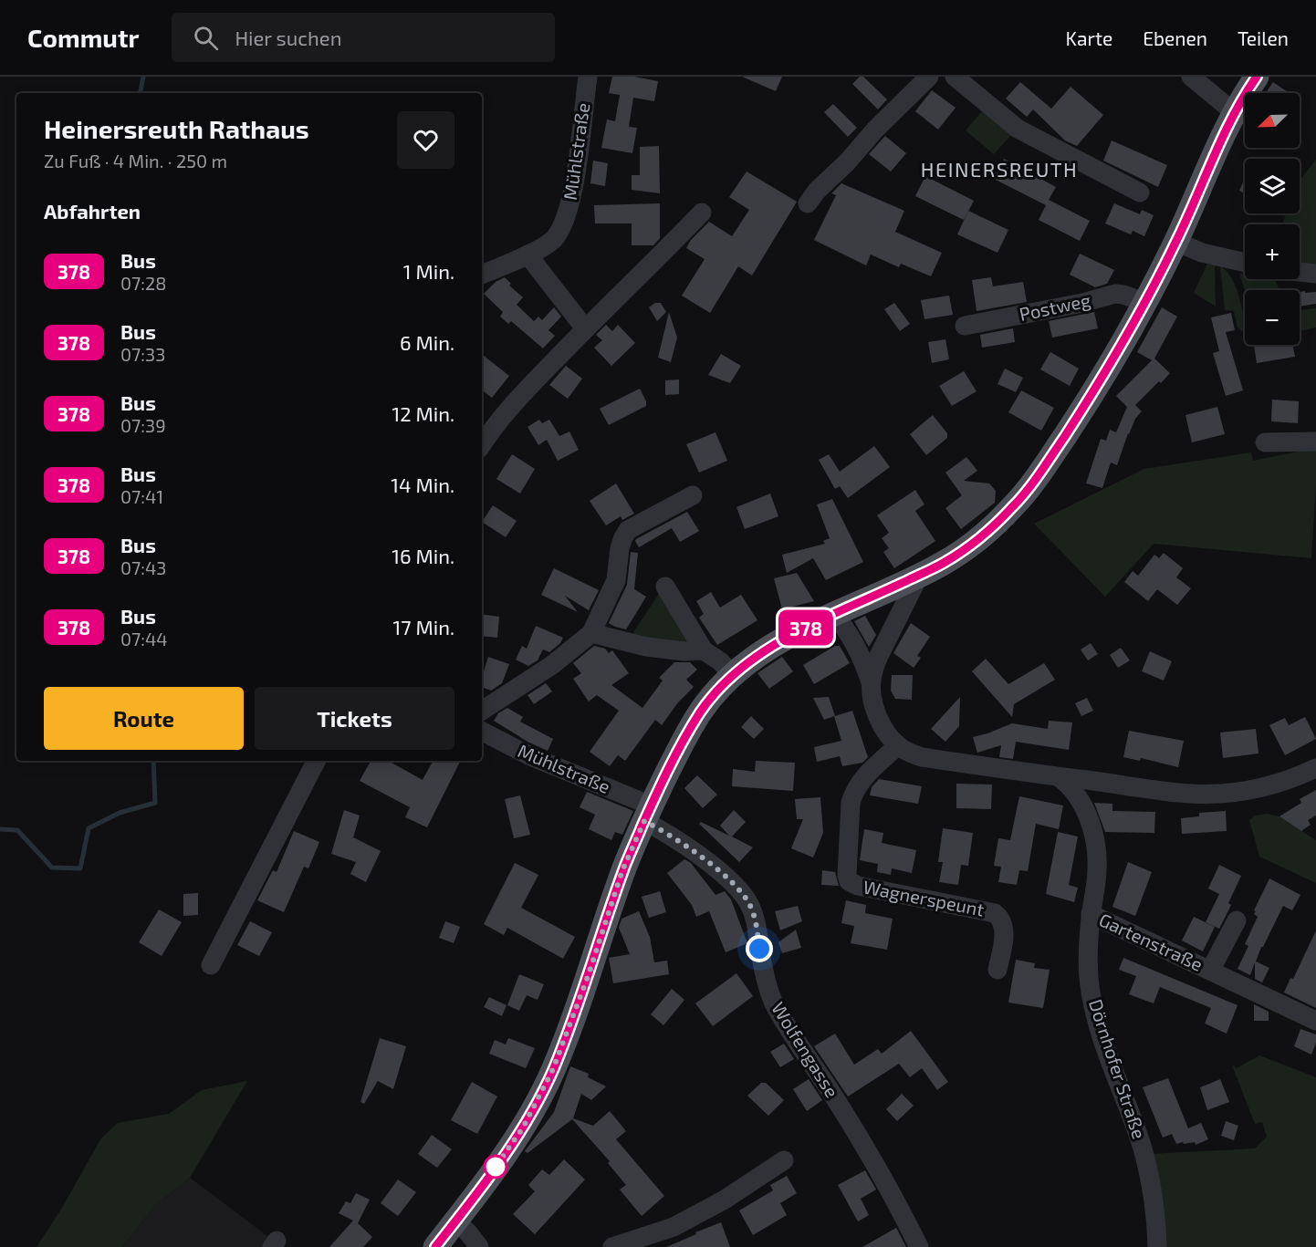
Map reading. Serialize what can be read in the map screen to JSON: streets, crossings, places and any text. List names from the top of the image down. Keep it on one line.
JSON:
{"streets":{"street":["Mühlstraße","Postweg","Wagnerspeunt","Gartenstraße","Wolfengasse","Dörnhofer Straße"]},"crossings":[["Mühlstraße","Wolfengasse"],["Gartenstraße","Dörnhofer Straße"]],"districts":["HEINERSREUTH"],"lines":["bus line 378"],"north":"bottom left","page":{"header":"Commutr","search":"Hier suchen","nav":["Karte","Ebenen","Teilen"],"on_map":"378","map_buttons":["+","−"],"heading":[["Heinersreuth Rathaus","Zu Fuß · 4 Min. · 250 m"],"Abfahrten"],"list":[{"mark":"378","name":"Bus","note":"07:28","value":"1 Min."},{"mark":"378","name":"Bus","note":"07:33","value":"6 Min."},{"mark":"378","name":"Bus","note":"07:39","value":"12 Min."},{"mark":"378","name":"Bus","note":"07:41","value":"14 Min."},{"mark":"378","name":"Bus","note":"07:43","value":"16 Min."},{"mark":"378","name":"Bus","note":"07:44","value":"17 Min."}],"buttons":["Route","Tickets"]}}
